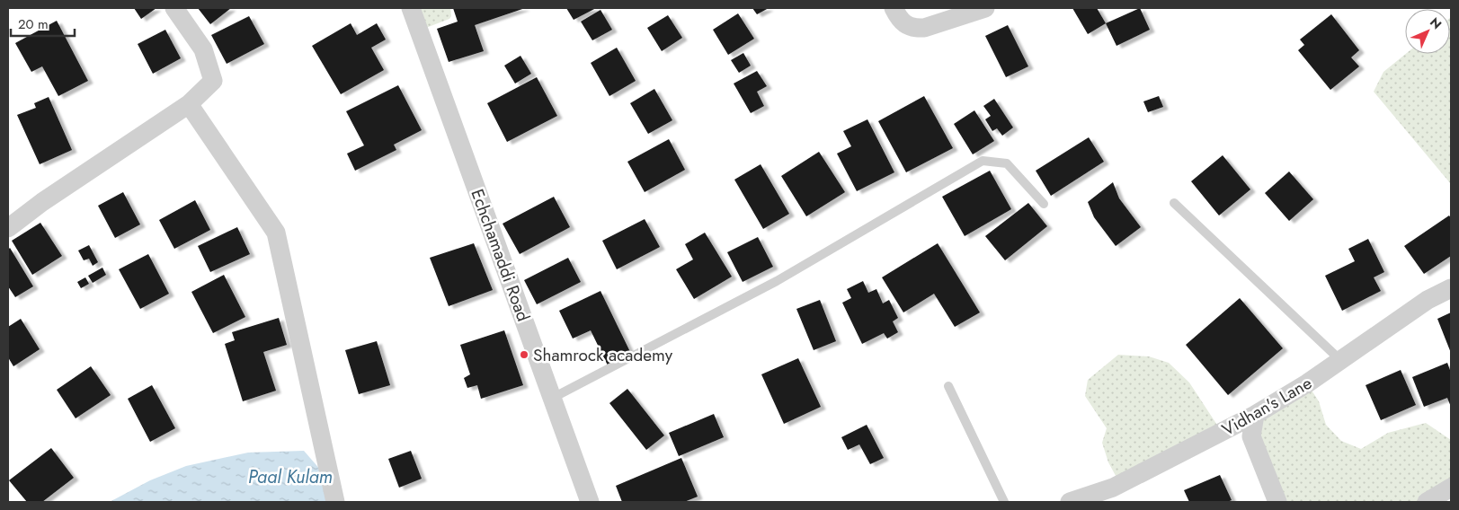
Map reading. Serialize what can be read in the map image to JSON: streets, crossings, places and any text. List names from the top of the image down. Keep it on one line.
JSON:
{"streets":{"street":["Echchamaddi Road","Vidhan's Lane"]},"water":["Paal Kulam"],"places":["Shamrock academy"],"scale_bar":"20 m","north":"top right"}
